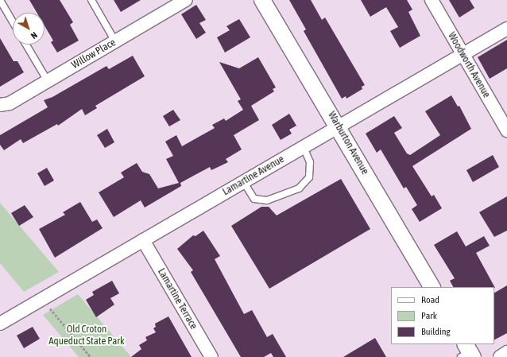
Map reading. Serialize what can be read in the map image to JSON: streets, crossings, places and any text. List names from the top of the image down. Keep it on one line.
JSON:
{"streets":{"street":["Willow Place","Woodworth Avenue","Warburton Avenue","Lamartine Avenue","Lamartine Terrace"]},"crossings":[["Woodworth Avenue","Lamartine Avenue"],["Warburton Avenue","Lamartine Avenue"],["Lamartine Avenue","Lamartine Terrace"]],"parks":["Old Croton Aqueduct State Park"],"legend":["Road","Park","Building"],"north":"bottom right"}
